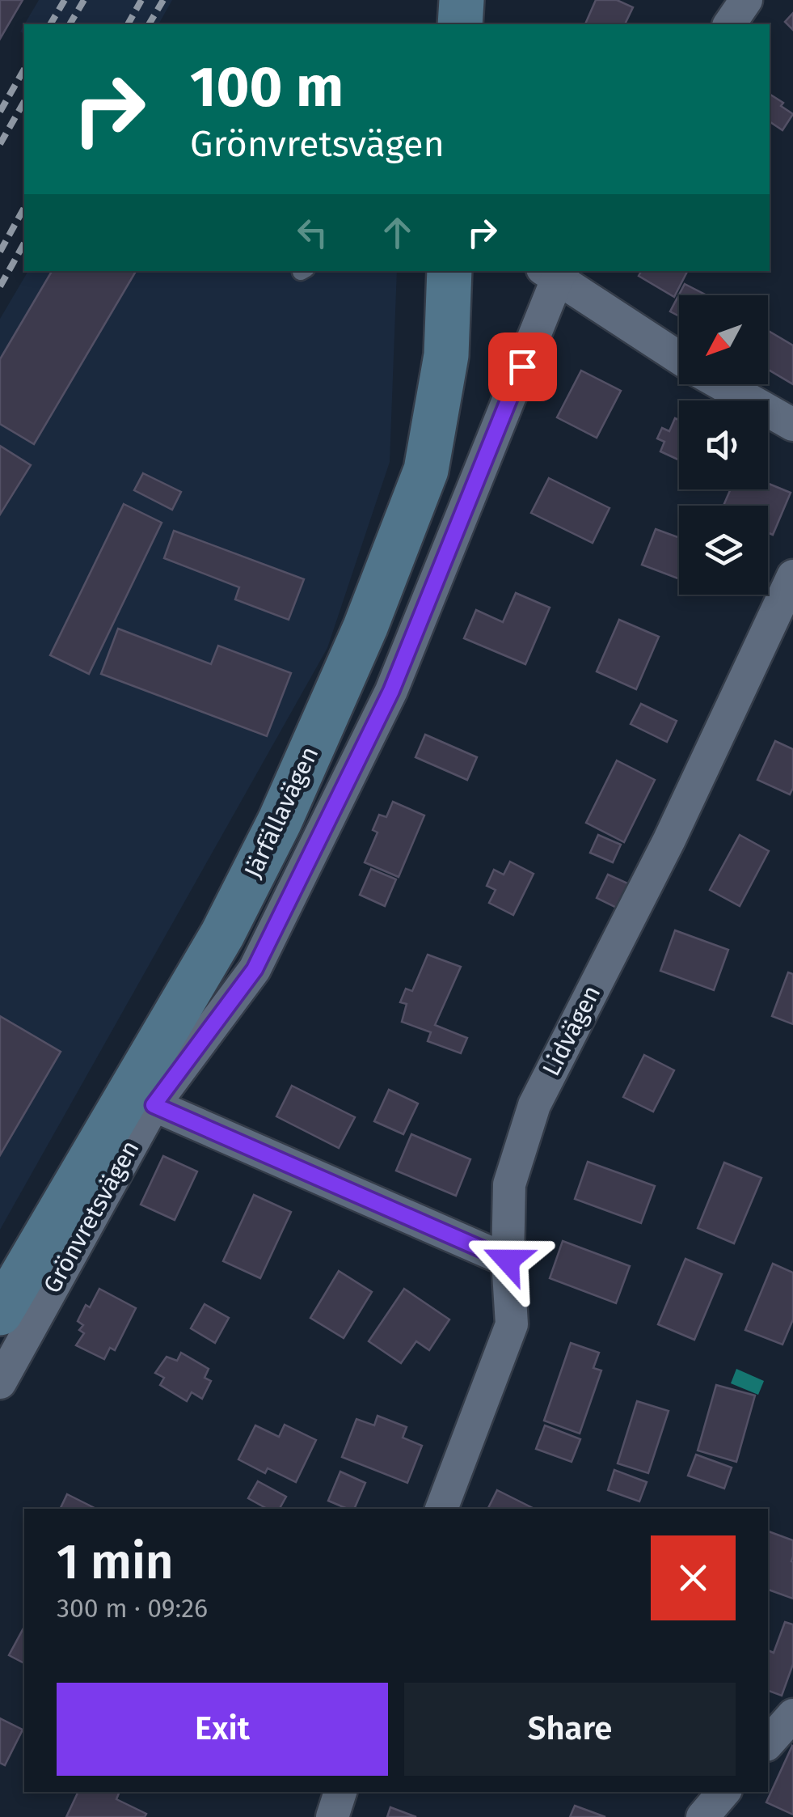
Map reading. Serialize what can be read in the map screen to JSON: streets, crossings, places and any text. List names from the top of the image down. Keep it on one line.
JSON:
{"streets":{"street":["Järfällavägen","Lidvägen","Grönvretsvägen"]},"north":"bottom left","page":{"turn":["100 m","Grönvretsvägen"],"heading":["1 min","300 m · 09:26"],"buttons":["Exit","Share"]}}
